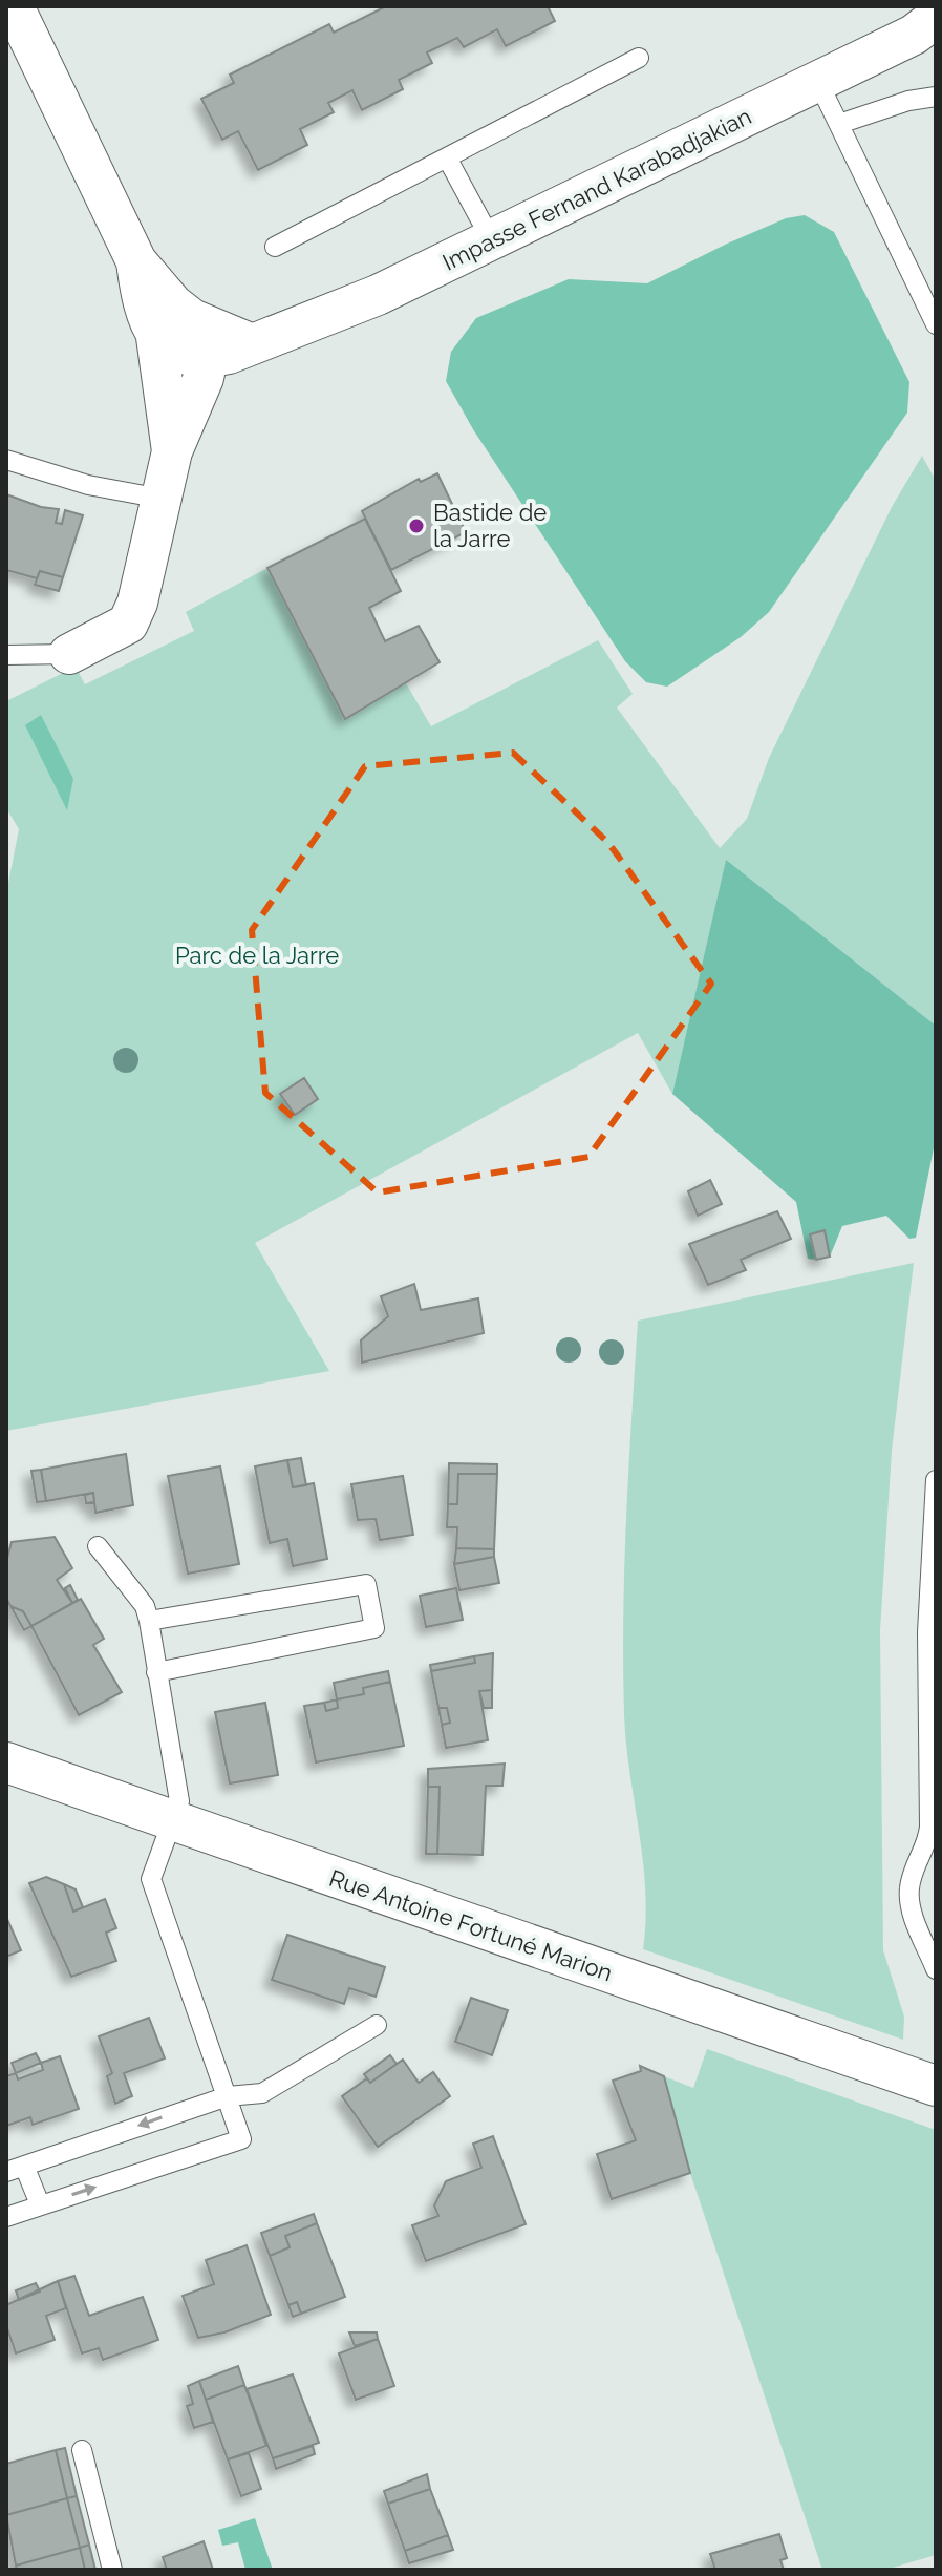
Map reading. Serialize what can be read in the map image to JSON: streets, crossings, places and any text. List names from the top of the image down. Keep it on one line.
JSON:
{"streets":{"street":["Impasse Fernand Karabadjakian","Rue Antoine Fortuné Marion"]},"parks":["Parc de la Jarre"],"places":["Bastide de la Jarre"]}
